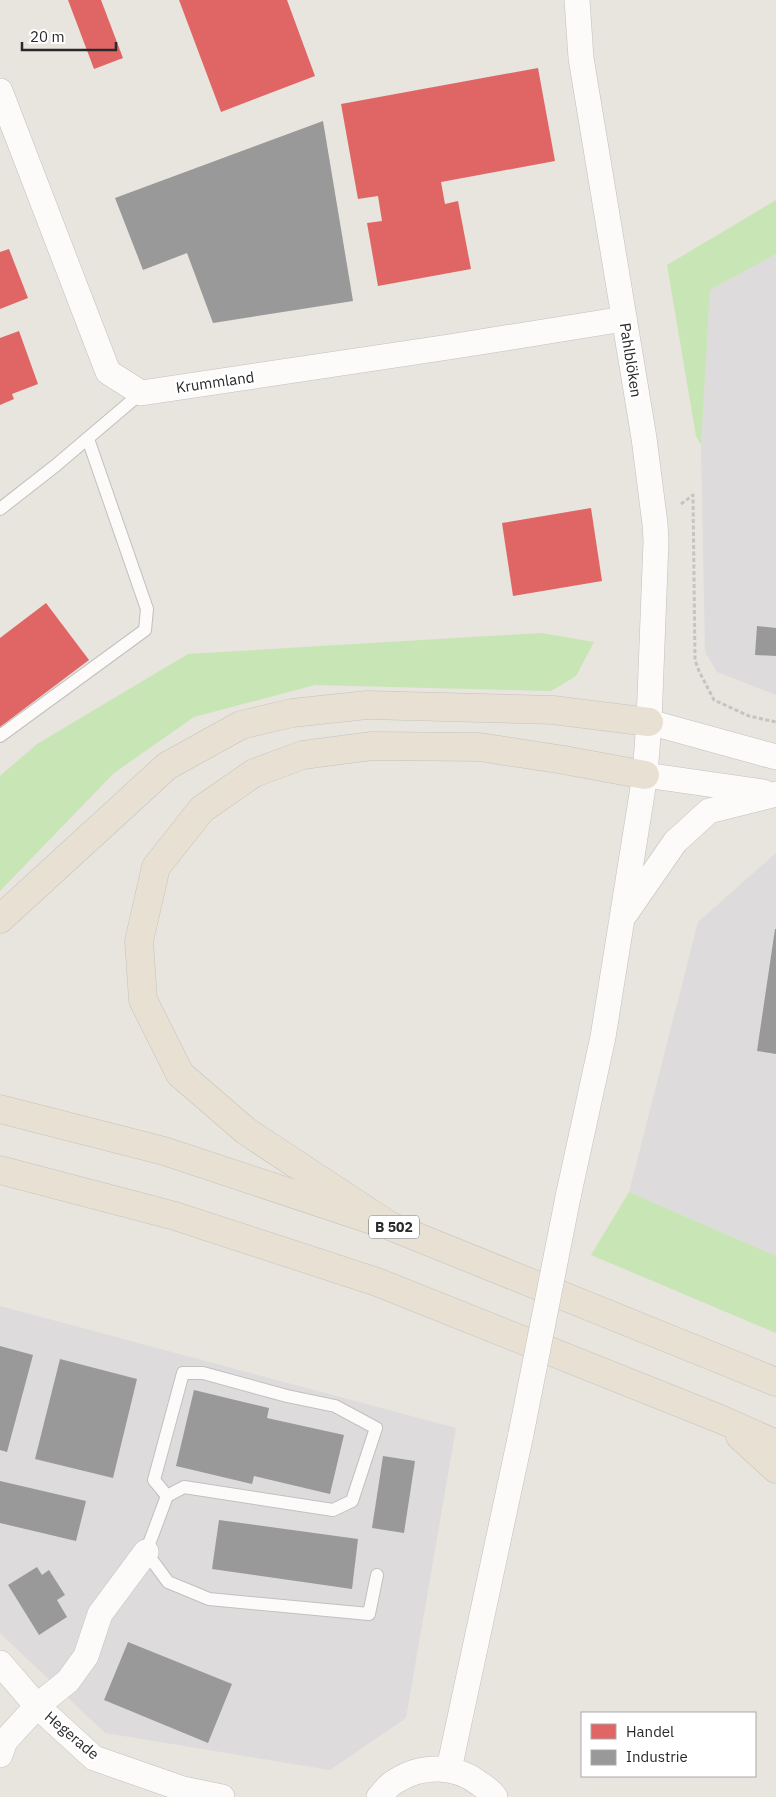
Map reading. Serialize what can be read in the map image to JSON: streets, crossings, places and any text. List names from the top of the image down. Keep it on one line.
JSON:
{"streets":{"highway":["B 502"],"street":["Pahlblöken","Krummland","Hegerade"]},"crossings":[["Pahlblöken","Krummland"]],"legend":["Handel","Industrie"],"scale_bar":"20 m"}
